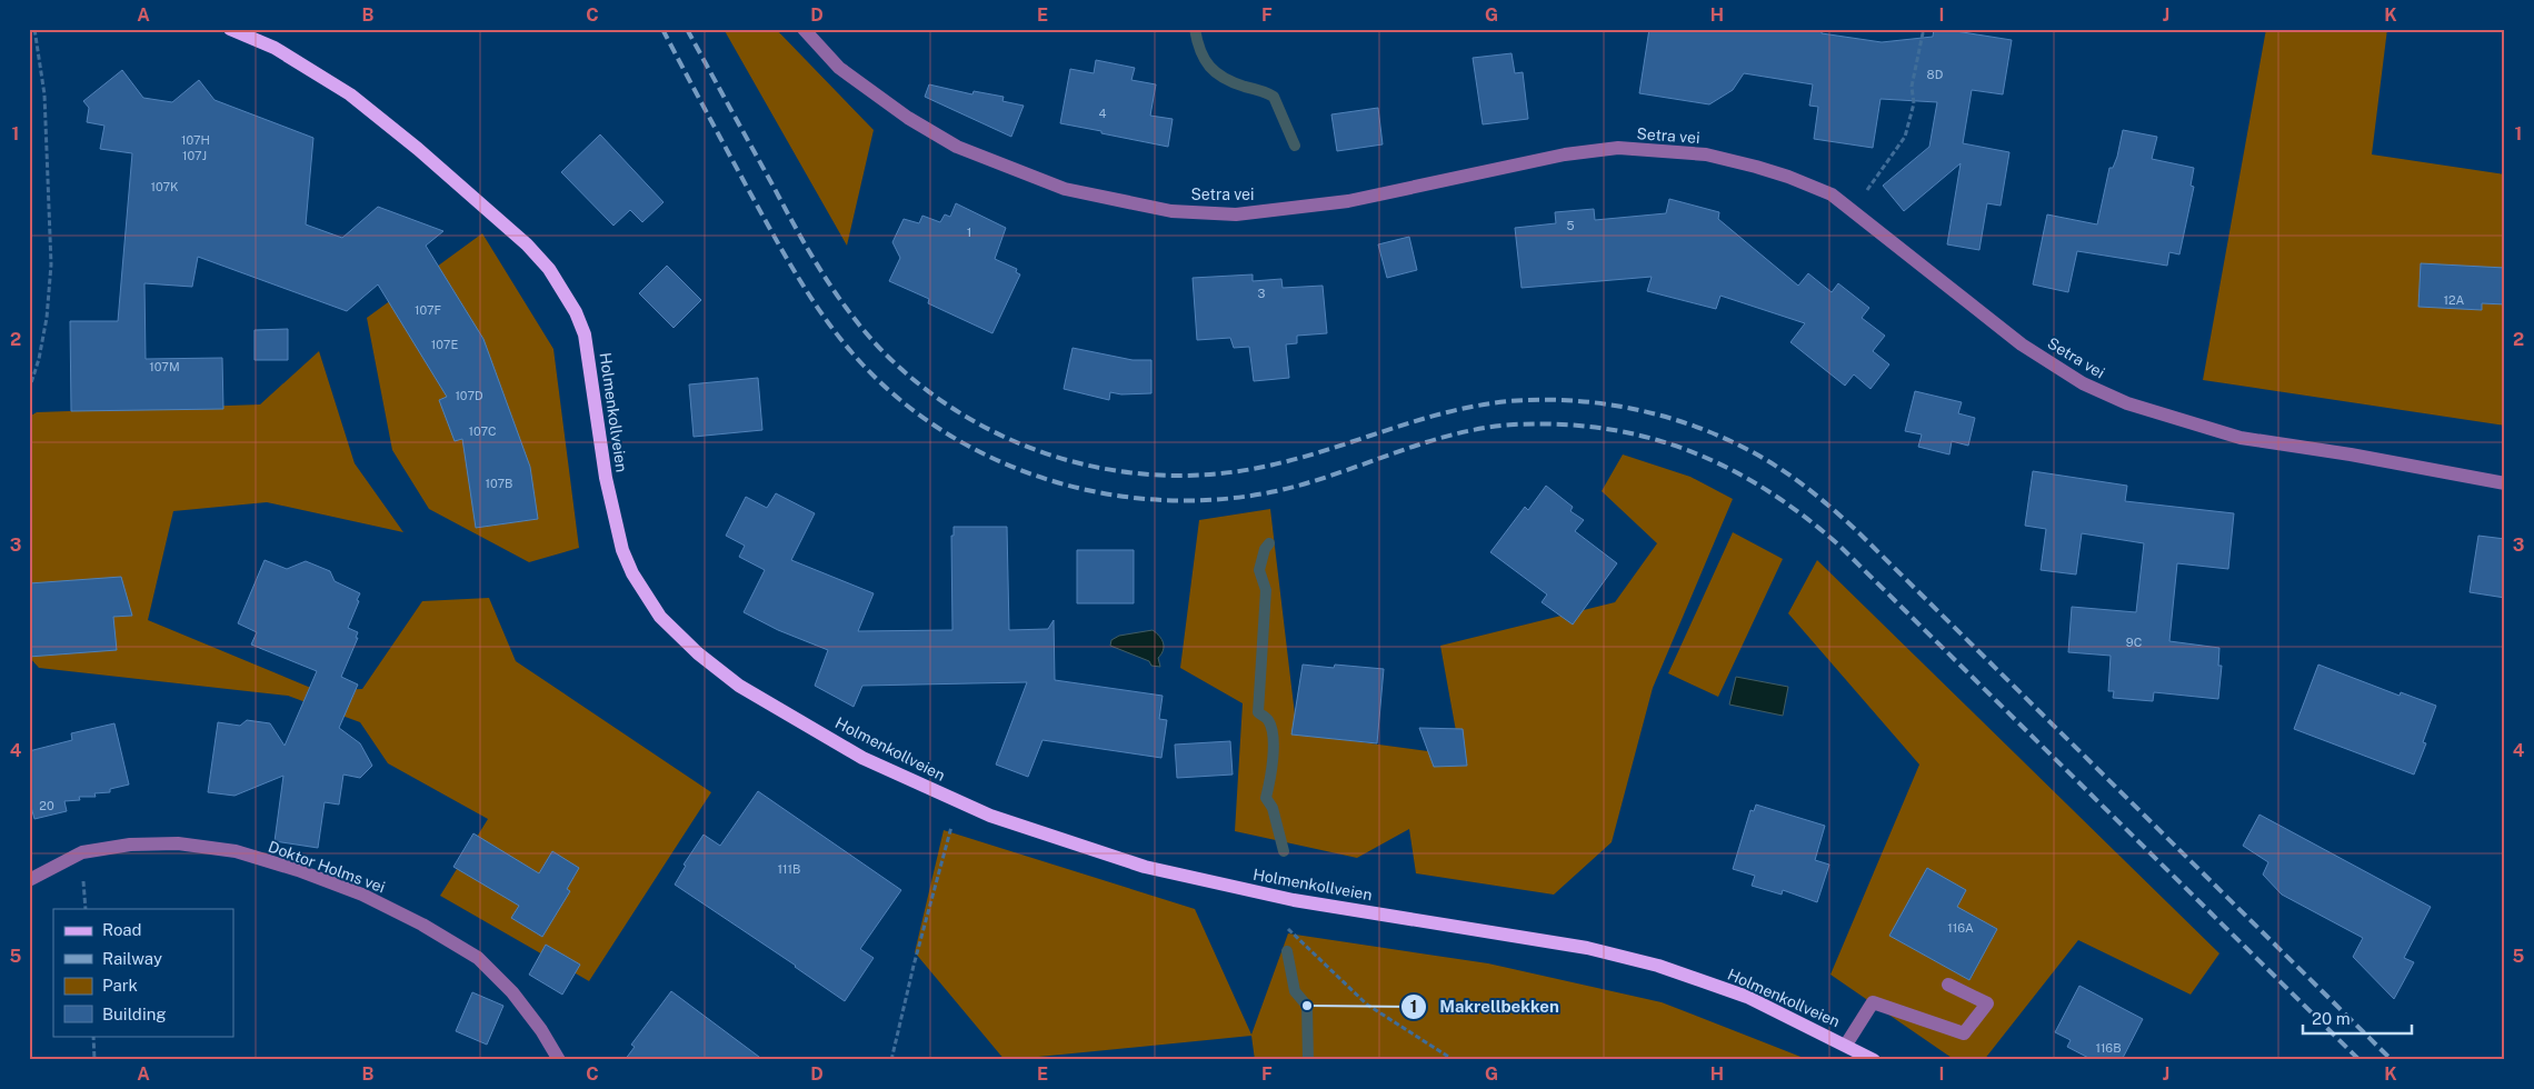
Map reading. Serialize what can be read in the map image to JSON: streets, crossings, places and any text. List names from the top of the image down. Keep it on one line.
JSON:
{"streets":{"main road":["Holmenkollveien"],"street":["Setra vei","Doktor Holms vei"]},"places":["Makrellbekken"],"house_numbers":["8D","4","107H","107J","107K","5","1","3","12A","107F","107E","107M","107D","107C","107B","9C","20","111B","116A","116B"],"legend":["Road","Railway","Park","Building"],"scale_bar":"20 m","grid":{"columns":["A","B","C","D","E","F","G","H","I","J","K"],"rows":["1","2","3","4","5"]}}
